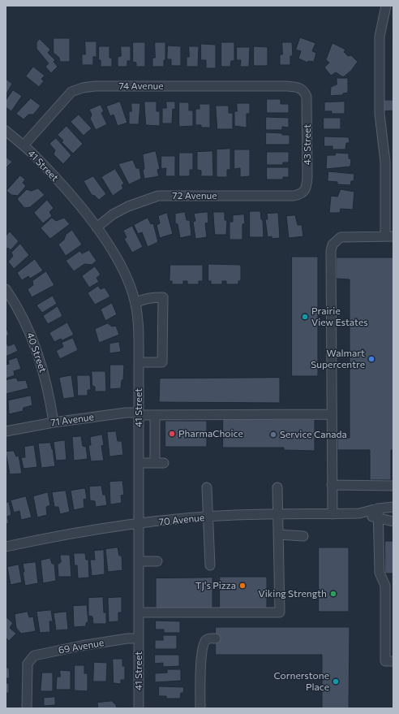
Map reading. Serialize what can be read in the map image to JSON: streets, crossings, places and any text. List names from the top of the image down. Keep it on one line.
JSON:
{"streets":{"street":["74 Avenue","43 Street","41 Street","72 Avenue","40 Street","71 Avenue","70 Avenue","69 Avenue"]},"crossings":[["74 Avenue","43 Street"],["74 Avenue","41 Street"],["43 Street","72 Avenue"],["41 Street","72 Avenue"],["41 Street","71 Avenue"],["41 Street","70 Avenue"],["41 Street","69 Avenue"],["40 Street","71 Avenue"]],"places":["Prairie View Estates","Walmart Supercentre","PharmaChoice","Service Canada","TJ's Pizza","Viking Strength","Cornerstone Place"]}
